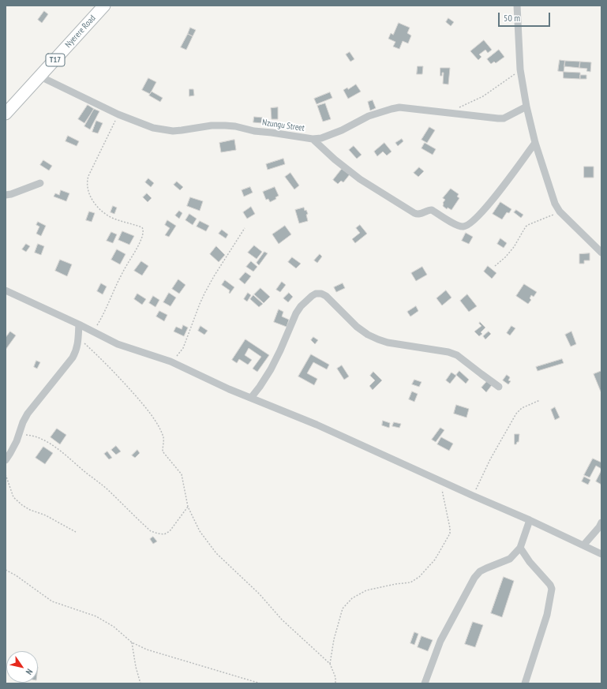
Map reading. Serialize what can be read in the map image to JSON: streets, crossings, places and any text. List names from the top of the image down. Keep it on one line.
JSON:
{"streets":{"main road":["Nyerere Road","T17"],"street":["Nzungu Street"]},"crossings":[["Nyerere Road","Nzungu Street"]],"scale_bar":"50 m","north":"bottom right"}
